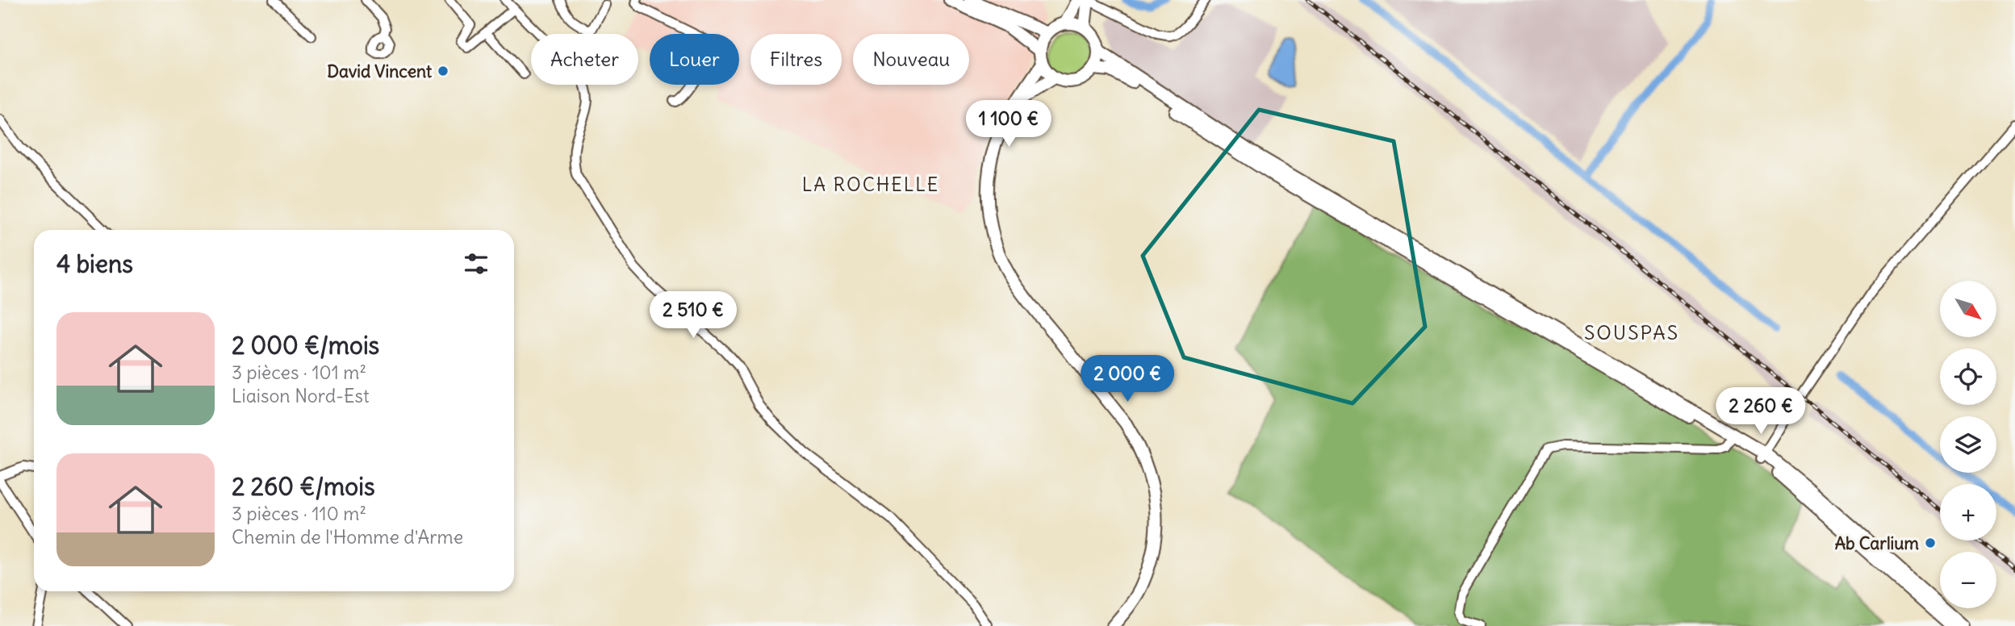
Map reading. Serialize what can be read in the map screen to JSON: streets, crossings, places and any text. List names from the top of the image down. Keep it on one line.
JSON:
{"districts":["LA ROCHELLE","SOUSPAS"],"places":["David Vincent","Ab Carlium"],"north":"bottom right","page":{"chip":["Acheter","Louer","Filtres","Nouveau"],"price":["1 100 €","2 510 €","2 000 €","2 260 €"],"heading":"4 biens","map_buttons":["+","−"],"list":[{"name":"2 000 €/mois","note":"3 pièces · 101 m² · Liaison Nord-Est"},{"name":"2 260 €/mois","note":"3 pièces · 110 m² · Chemin de l'Homme d'Arme"}]}}
